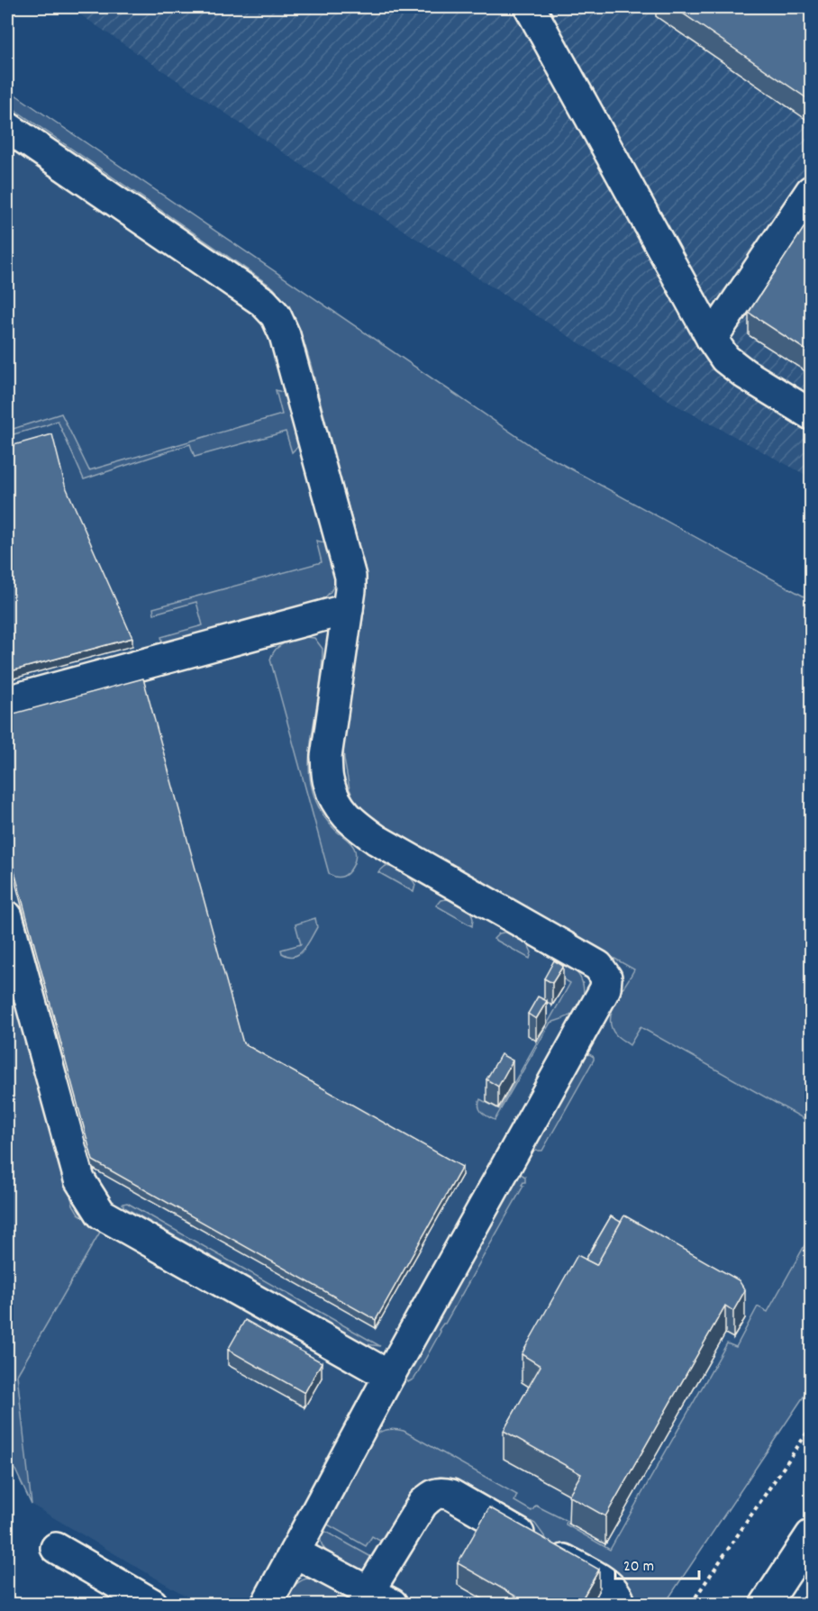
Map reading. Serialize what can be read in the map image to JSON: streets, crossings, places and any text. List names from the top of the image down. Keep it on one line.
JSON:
{"scale_bar":"20 m"}
